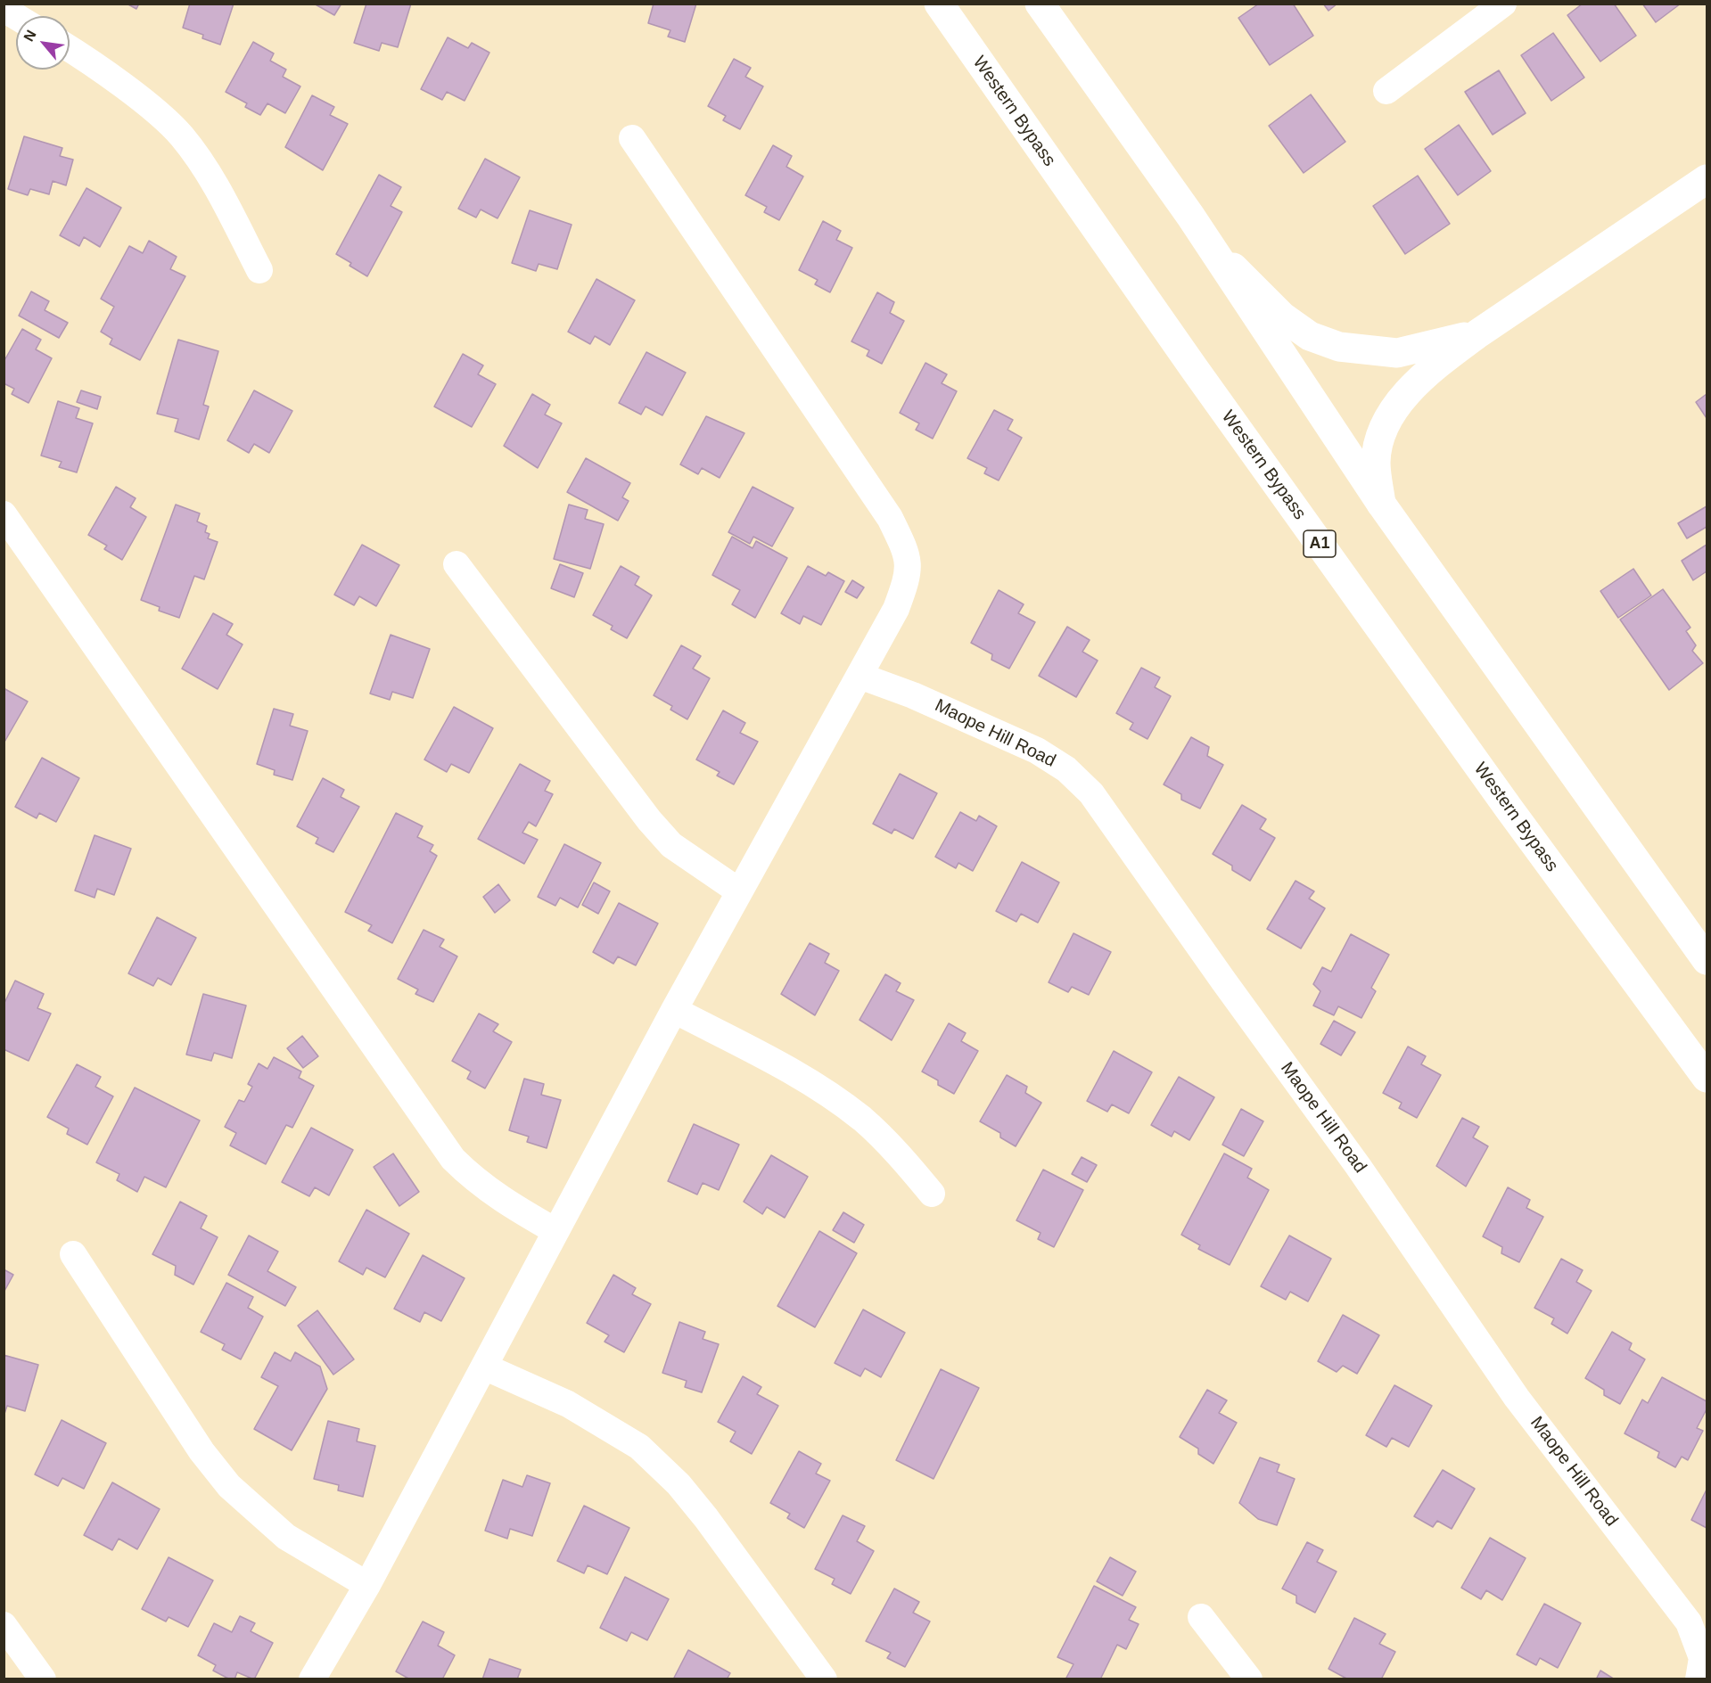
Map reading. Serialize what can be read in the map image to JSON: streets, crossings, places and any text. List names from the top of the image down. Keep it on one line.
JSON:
{"streets":{"main road":["Western Bypass","A1"],"street":["Maope Hill Road"]},"north":"top left"}
